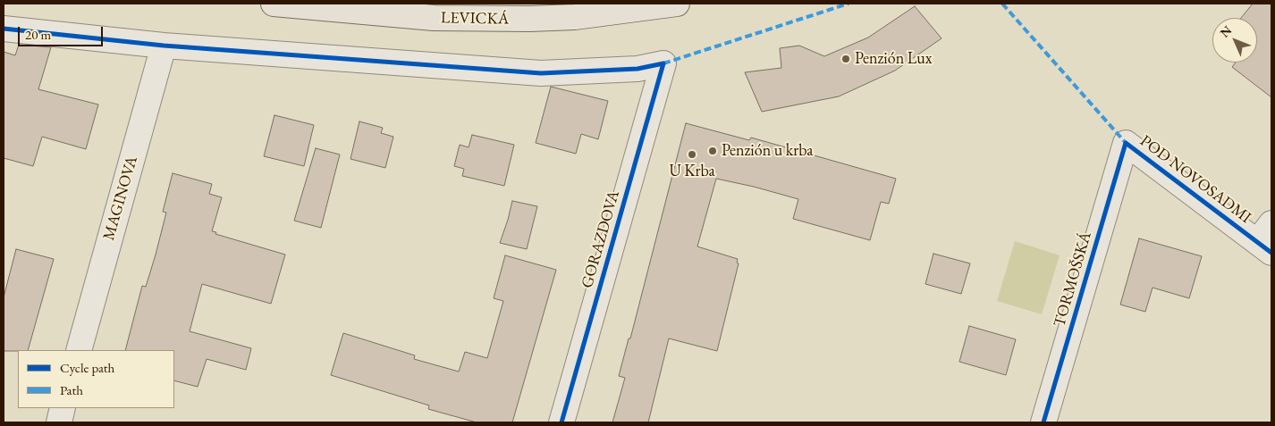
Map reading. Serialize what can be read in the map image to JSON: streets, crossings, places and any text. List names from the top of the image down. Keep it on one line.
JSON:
{"streets":{"main road":["LEVICKÁ"],"street":["POD NOVOSADMI","MAGINOVA","GORAZDOVA","TORMOŠSKÁ"]},"crossings":[["POD NOVOSADMI","TORMOŠSKÁ"],["MAGINOVA","GORAZDOVA"]],"places":["Penzión Lux","Penzión u krba","U Krba"],"legend":["Cycle path","Path"],"scale_bar":"20 m","north":"top left"}
